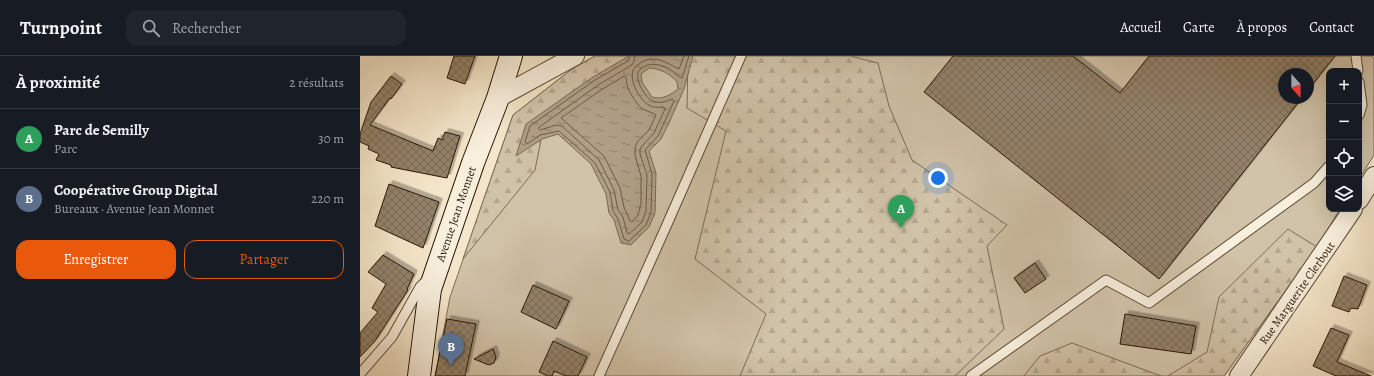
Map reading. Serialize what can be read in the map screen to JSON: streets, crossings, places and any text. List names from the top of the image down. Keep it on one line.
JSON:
{"streets":{"main road":["Avenue Jean Monnet"],"street":["Rue Marguerite Clerbout"]},"north":"bottom","page":{"header":"Turnpoint","search":"Rechercher","nav":["Accueil","Carte","À propos","Contact"],"heading":["À proximité","2 résultats"],"map_buttons":["+","−"],"list":[{"mark":"A","name":"Parc de Semilly","note":"Parc","value":"30 m"},{"mark":"B","name":"Coopérative Group Digital","note":"Bureaux · Avenue Jean Monnet","value":"220 m"}],"pins":["A","B"],"buttons":["Enregistrer","Partager"]}}
